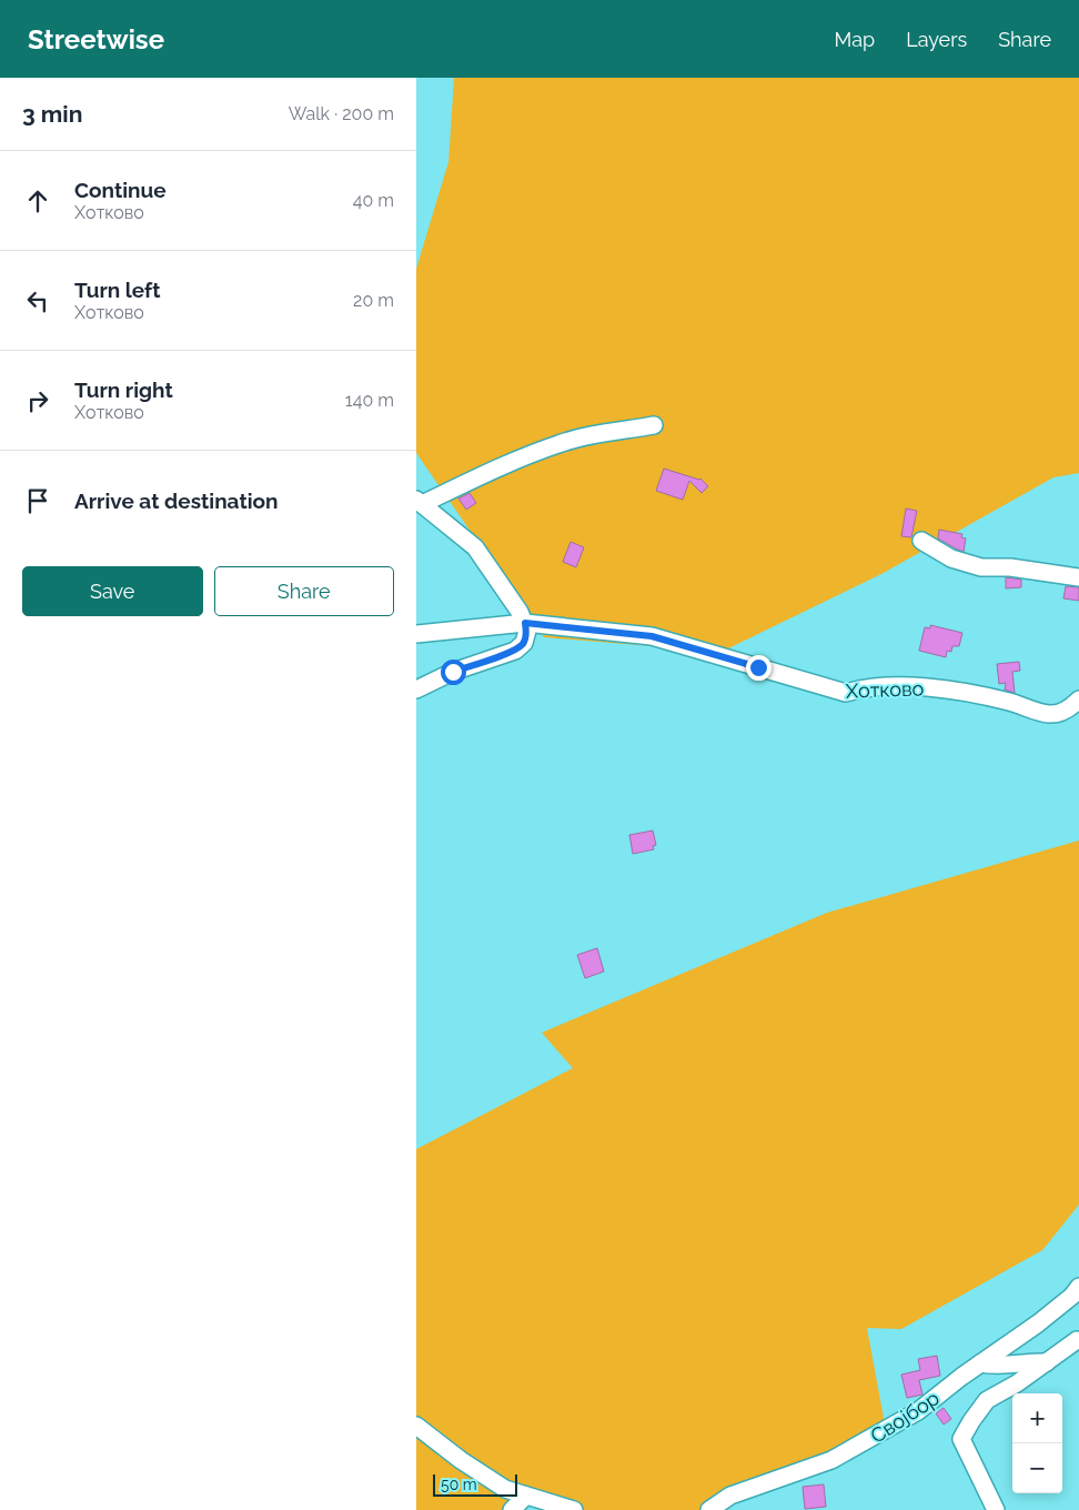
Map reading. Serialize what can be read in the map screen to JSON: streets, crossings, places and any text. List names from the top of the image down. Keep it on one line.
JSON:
{"streets":{"street":["Хотково","Својбор"]},"scale_bar":"50 m","page":{"header":"Streetwise","nav":["Map","Layers","Share"],"heading":["3 min","Walk · 200 m"],"list":[["Continue","Хотково","40 m"],["Turn left","Хотково","20 m"],["Turn right","Хотково","140 m"],"Arrive at destination"],"buttons":["Save","Share"],"map_buttons":["+","−"],"scale":"50 m"}}
